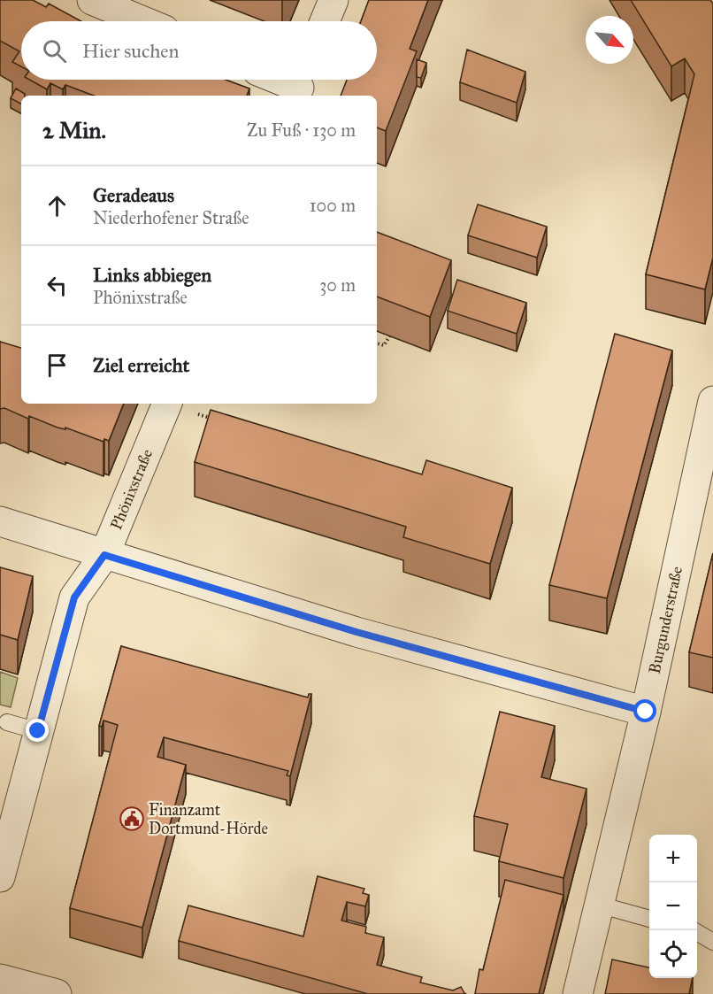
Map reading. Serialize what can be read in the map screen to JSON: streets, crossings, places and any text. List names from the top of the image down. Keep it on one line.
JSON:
{"streets":{"street":["Phönixstraße","Burgunderstraße"]},"places":{"public building":["Finanzamt Dortmund-Hörde"]},"north":"bottom right","page":{"search":"Hier suchen","heading":["2 Min.","Zu Fuß · 130 m"],"list":[["Geradeaus","Niederhofener Straße","100 m"],["Links abbiegen","Phönixstraße","30 m"],"Ziel erreicht"],"map_buttons":["+","−"]}}
